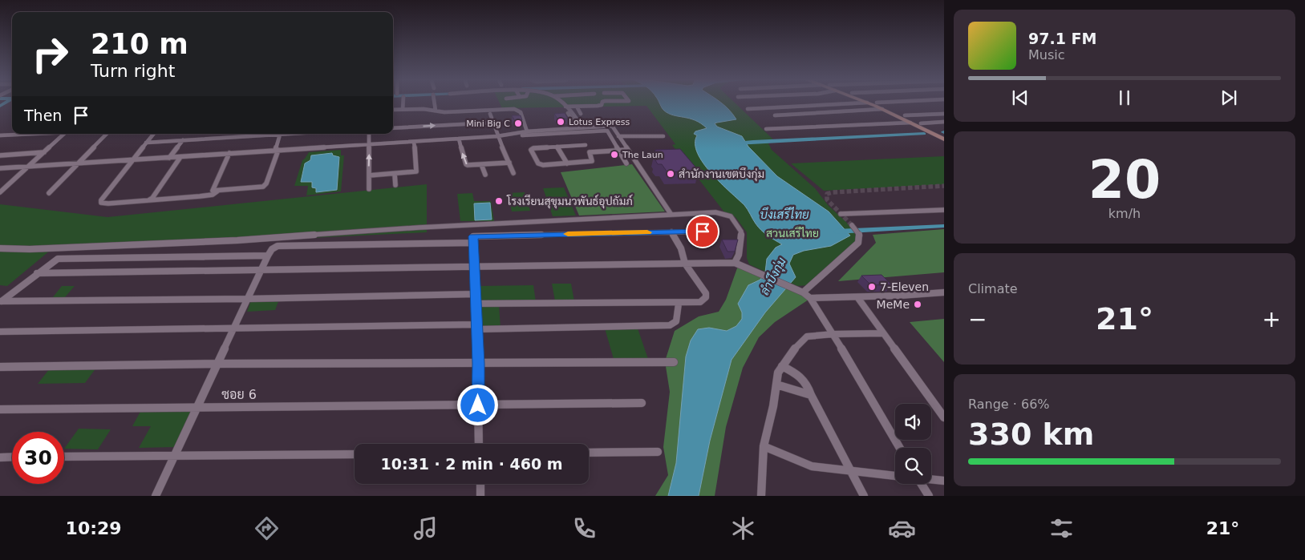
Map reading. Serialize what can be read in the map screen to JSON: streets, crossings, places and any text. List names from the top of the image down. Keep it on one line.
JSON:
{"streets":{"street":["ซอย 6"]},"water":["บึงเสรีไทย","ลำบึงกุ่ม"],"parks":["สวนเสรีไทย"],"places":["Lotus Express","Mini Big C","The Laun","สำนักงานเขตบึงกุ่ม","โรงเรียนสุขุมนวพันธ์อุปถัมภ์","7-Eleven","MeMe"],"page":{"turn":["210 m","Turn right"],"song":["97.1 FM","Music"],"then":"Then","tile":[["20","km/h"],"Climate",["Range · 66%","330 km"]],"heat":["−","21°","+"],"limit":"30","trip":"10:31 · 2 min · 460 m","tabs":["10:29","21°"]}}
